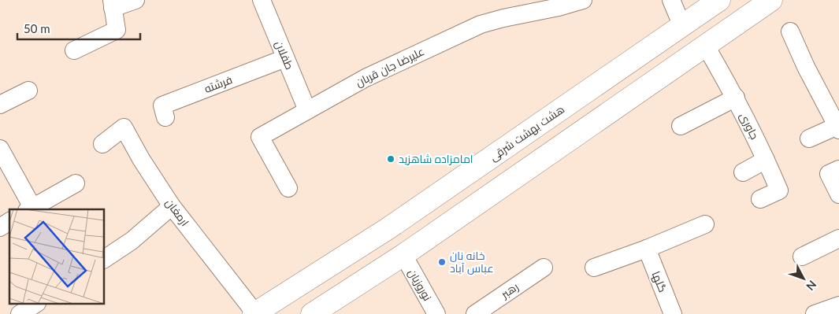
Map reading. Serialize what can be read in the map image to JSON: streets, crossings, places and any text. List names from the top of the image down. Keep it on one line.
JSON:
{"streets":{"main road":["هشت بهشت شرقی"],"street":["طفلان","علیرضا جان قربان","فرشته","جاوری","ارمغان","گلها","نوروزیان","رهبر"]},"crossings":[["طفلان","علیرضا جان قربان"],["طفلان","فرشته"],["هشت بهشت شرقی","ارمغان"]],"places":["امامزاده شاهزید","خانه نان عباس آباد"],"scale_bar":"50 m","north":"bottom right"}
